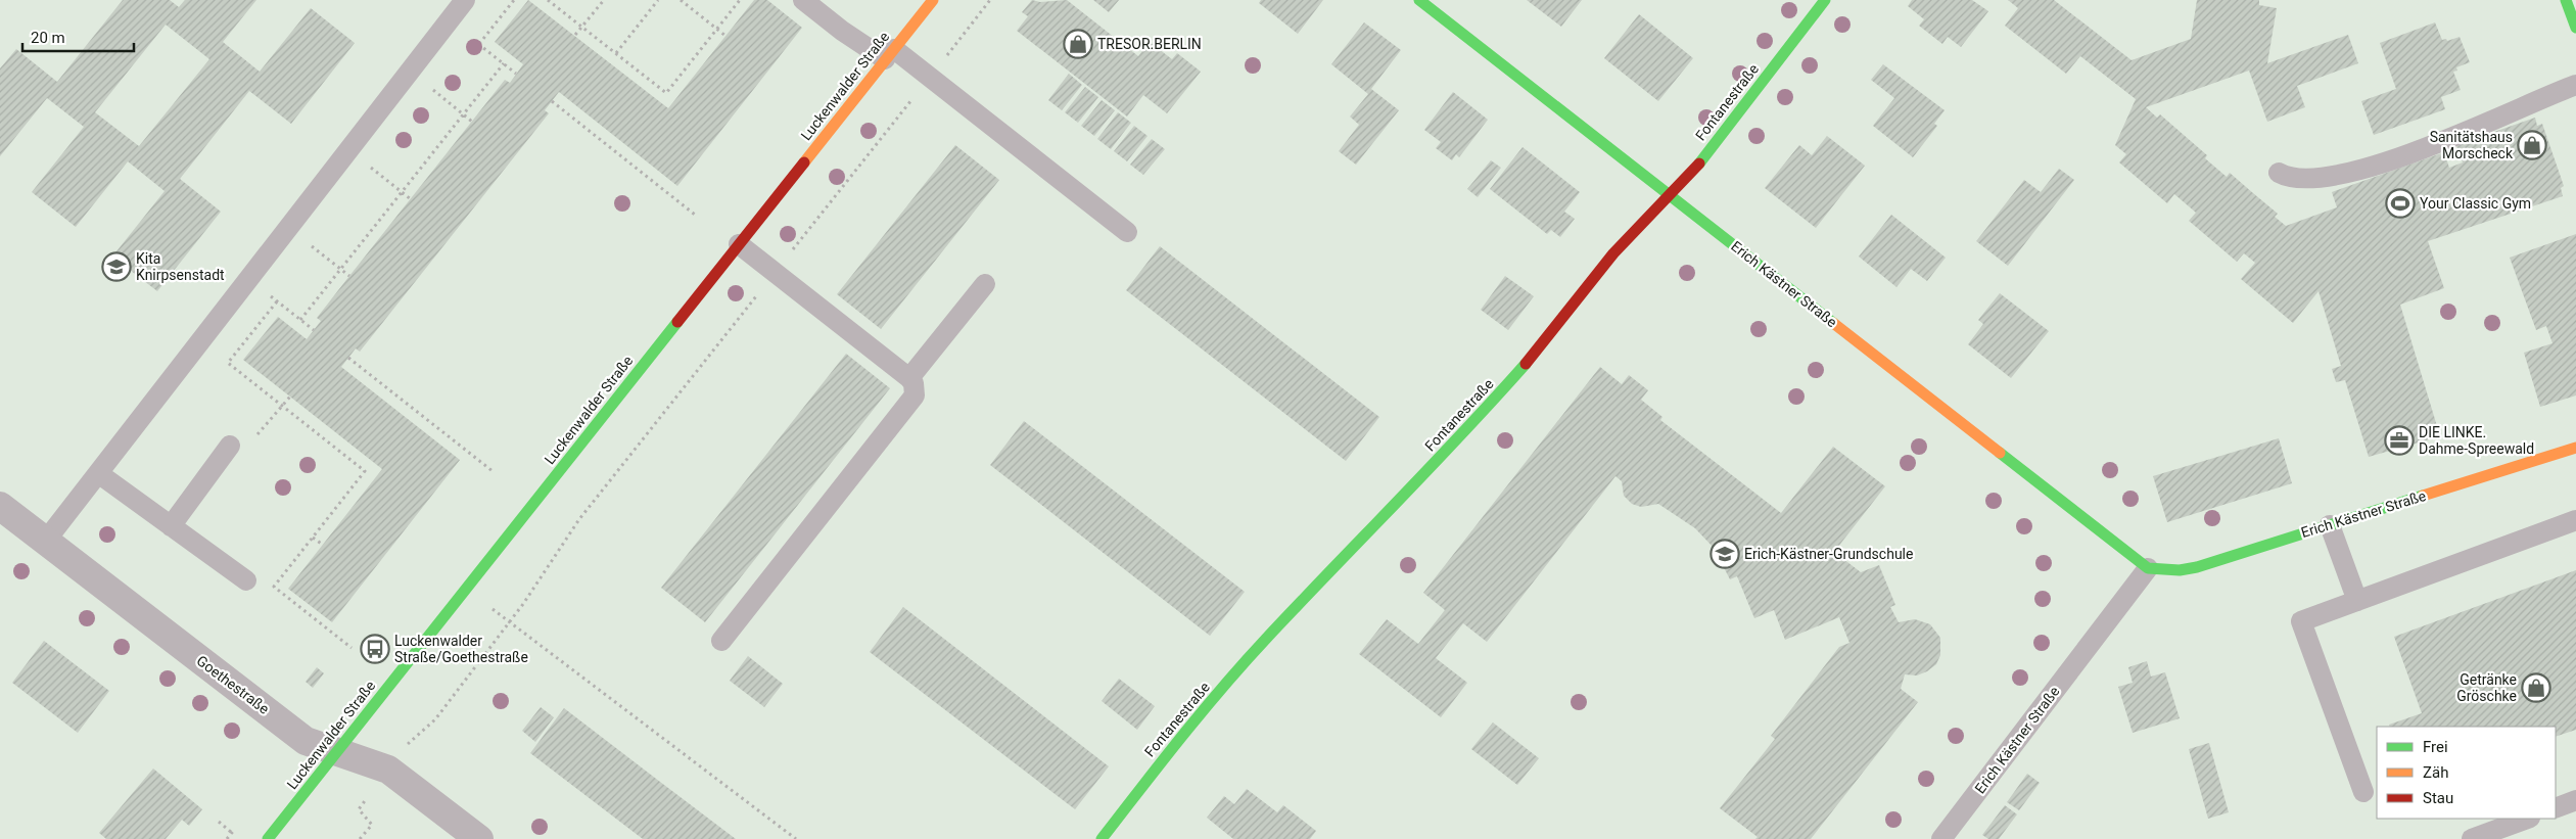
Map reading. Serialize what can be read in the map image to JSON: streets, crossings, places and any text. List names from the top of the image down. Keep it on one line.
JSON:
{"streets":{"street":["Luckenwalder Straße","Fontanestraße","Erich Kästner Straße","Goethestraße"]},"crossings":[["Luckenwalder Straße","Goethestraße"],["Fontanestraße","Erich Kästner Straße"]],"places":{"shop":["TRESOR.BERLIN","Sanitätshaus Morscheck","Getränke Gröschke"],"sports":["Your Classic Gym"],"school or university":["Kita Knirpsenstadt","Erich-Kästner-Grundschule"],"office":["DIE LINKE. Dahme-Spreewald"],"bus stop":["Luckenwalder Straße/Goethestraße"]},"legend":["Frei","Zäh","Stau"],"scale_bar":"20 m"}
